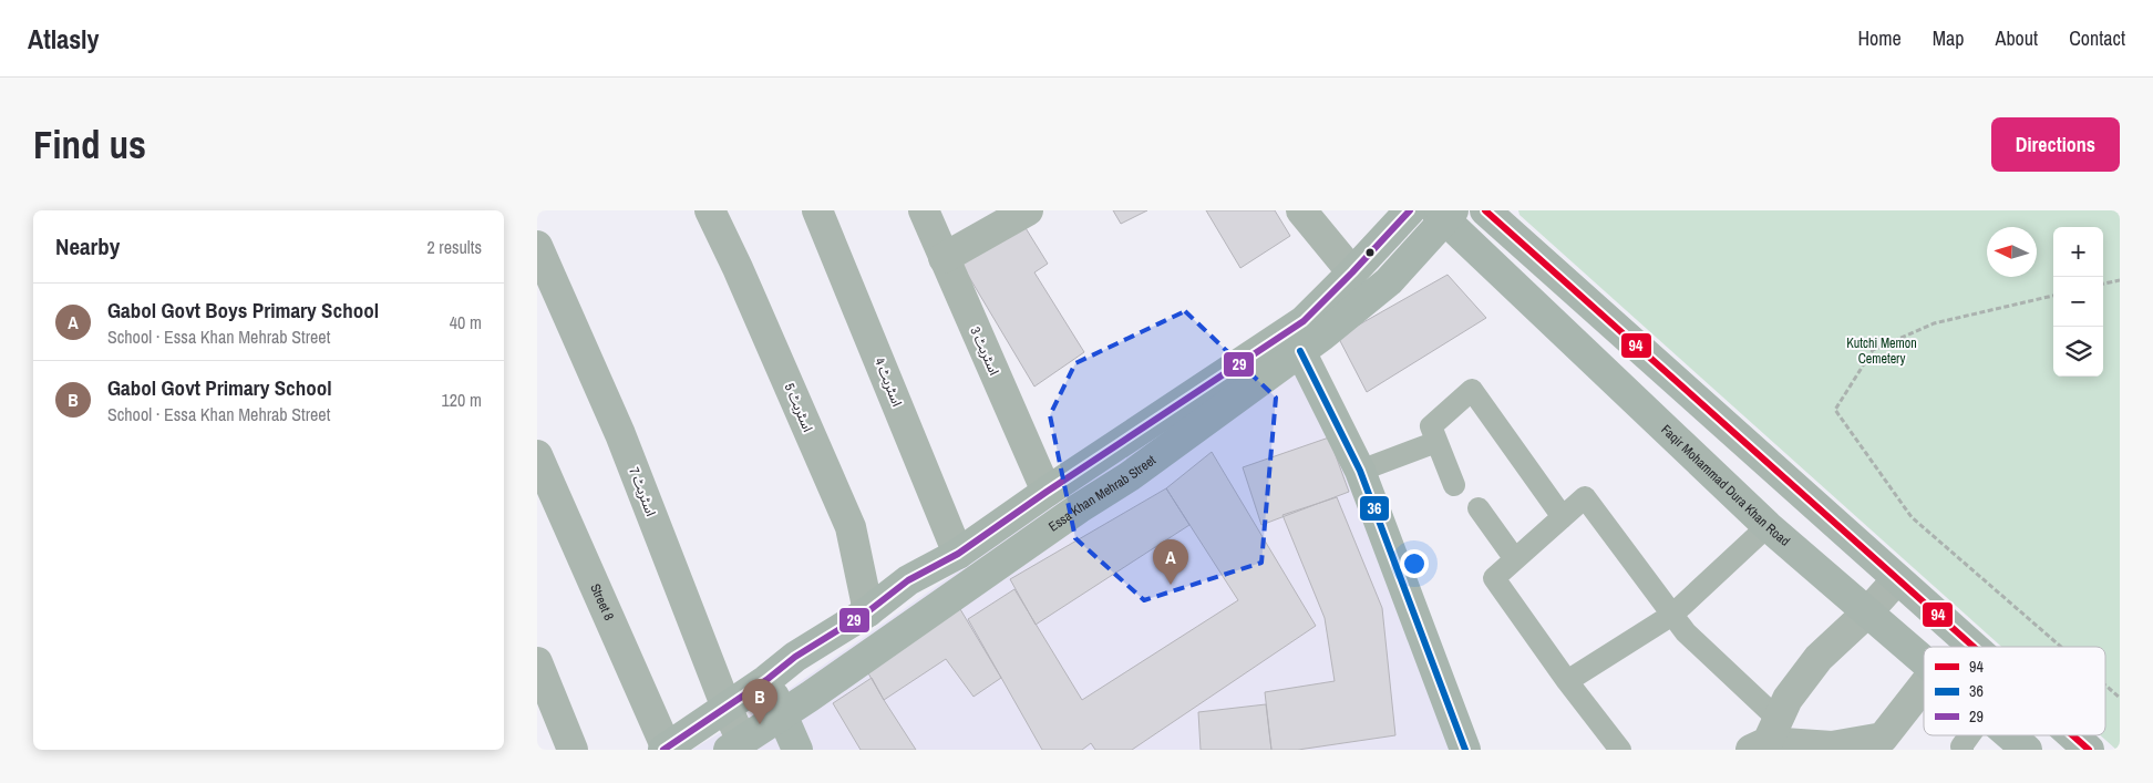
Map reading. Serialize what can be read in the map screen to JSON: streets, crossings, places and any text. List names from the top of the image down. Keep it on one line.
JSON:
{"streets":{"main road":["Faqir Mohammad Dura Khan Road","Essa Khan Mehrab Street"],"street":["اسٹریٹ 3","اسٹریٹ 4","اسٹریٹ 5","اسٹریٹ 7","Street 8"]},"crossings":[["Faqir Mohammad Dura Khan Road","Essa Khan Mehrab Street"],["اسٹریٹ 7","Essa Khan Mehrab Street"]],"parks":["Kutchi Memon Cemetery"],"lines":["transit line 94","transit line 29","transit line 36"],"legend":["94","36","29"],"north":"left","page":{"header":"Atlasly","nav":["Home","Map","About","Contact"],"buttons":"Directions","title":"Find us","heading":["Nearby","2 results"],"map_buttons":["+","−"],"list":[{"mark":"A","name":"Gabol Govt Boys Primary School","note":"School · Essa Khan Mehrab Street","value":"40 m"},{"mark":"B","name":"Gabol Govt Primary School","note":"School · Essa Khan Mehrab Street","value":"120 m"}],"pins":["A","B"]}}
